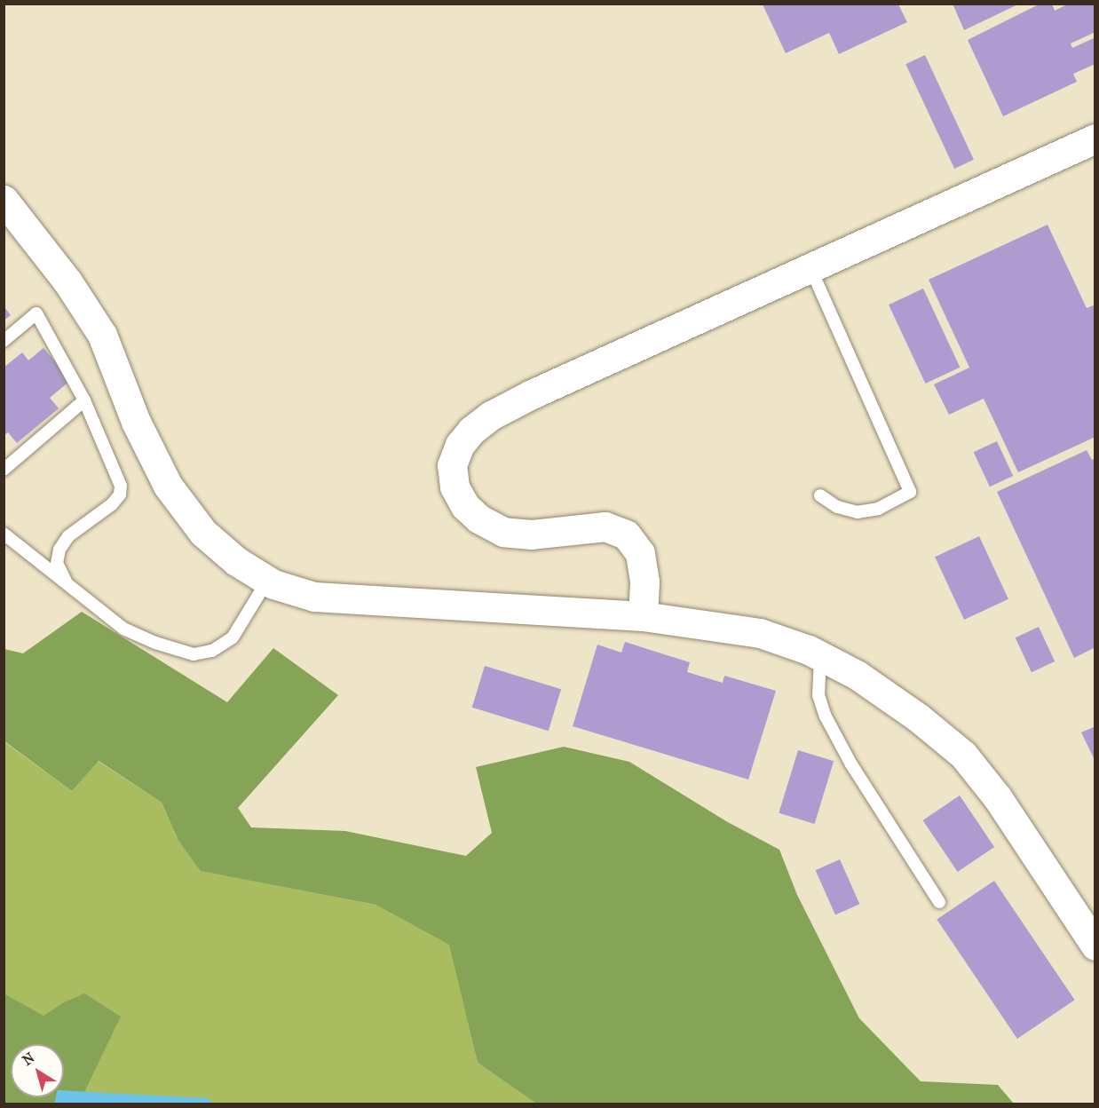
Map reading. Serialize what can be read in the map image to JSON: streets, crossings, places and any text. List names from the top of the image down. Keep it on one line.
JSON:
{"north":"top left"}
